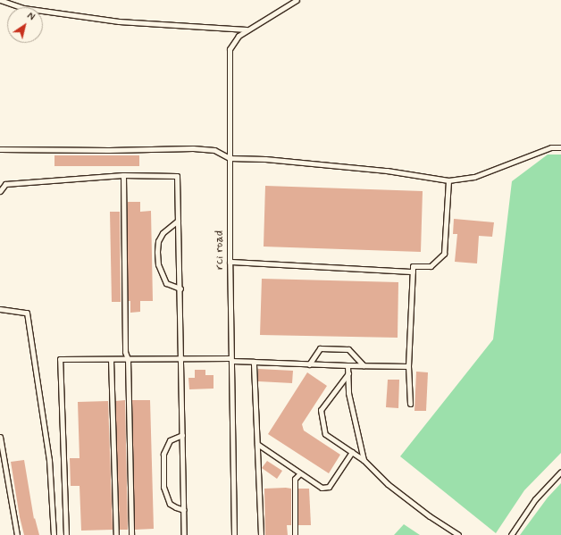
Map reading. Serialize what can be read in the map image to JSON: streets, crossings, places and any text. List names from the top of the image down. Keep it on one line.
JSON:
{"streets":{"lane":["rci road"]},"north":"top right"}
